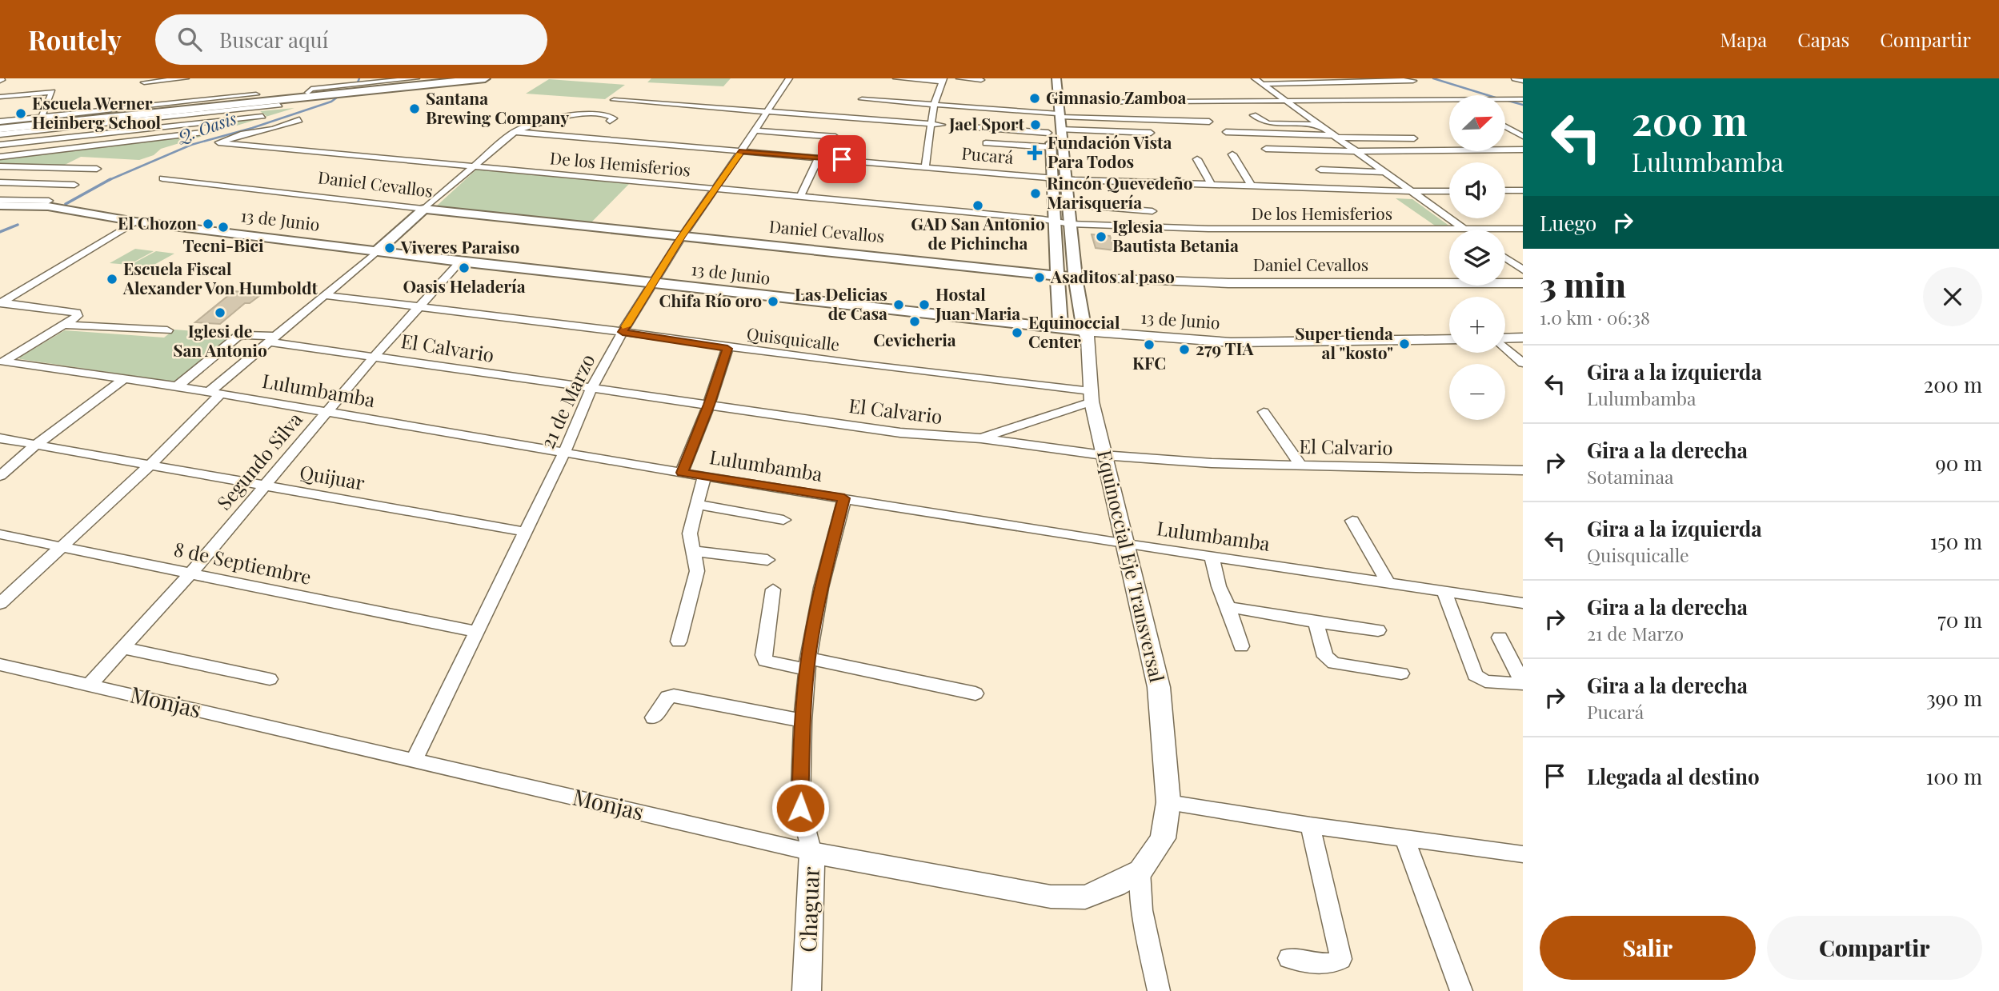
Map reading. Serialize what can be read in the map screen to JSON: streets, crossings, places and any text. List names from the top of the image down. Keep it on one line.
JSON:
{"streets":{"main road":["Daniel Cevallos","13 de Junio"],"street":["Pucará","De los Hemisferios","Quisquicalle","El Calvario","Lulumbamba","21 de Marzo","Segundo Silva","Quijuar","8 de Septiembre","Equinoccial Eje Transversal","Monjas","Chaguar"]},"crossings":[["Pucará","21 de Marzo"],["De los Hemisferios","21 de Marzo"],["Daniel Cevallos","21 de Marzo"],["13 de Junio","21 de Marzo"],["13 de Junio","Segundo Silva"],["13 de Junio","Equinoccial Eje Transversal"],["Quisquicalle","21 de Marzo"],["Quisquicalle","Segundo Silva"],["Quisquicalle","Equinoccial Eje Transversal"],["El Calvario","Lulumbamba"],["El Calvario","21 de Marzo"],["El Calvario","Segundo Silva"],["El Calvario","Equinoccial Eje Transversal"],["Lulumbamba","21 de Marzo"],["Lulumbamba","Segundo Silva"],["Lulumbamba","Equinoccial Eje Transversal"],["Lulumbamba","Chaguar"],["21 de Marzo","Quijuar"],["21 de Marzo","8 de Septiembre"],["21 de Marzo","Monjas"],["Segundo Silva","Quijuar"],["Segundo Silva","8 de Septiembre"],["Segundo Silva","Monjas"],["Equinoccial Eje Transversal","Monjas"],["Monjas","Chaguar"]],"water":["Q. Oasis"],"places":{"other":["Gimnasio Zamboa","Santana Brewing Company","Escuela Werner Heinberg School","Jael Sport","Rincón Quevedeño Marisquería","GAD San Antonio de Pichincha","El Chozon","Tecni-Bici","Iglesia Bautista Betania","Viveres Paraiso","Oasis Heladería","Asaditos al paso","Escuela Fiscal Alexander Von Humboldt","Chifa Río oro","Las Delicias de Casa","Hostal Juan Maria","Iglesi de San Antonio","Cevicheria","Equinoccial Center","Super tienda al \"kosto\"","KFC","279 TIA"],"health":["Fundación Vista Para Todos"]},"north":"top right","page":{"header":"Routely","search":"Buscar aquí","nav":["Mapa","Capas","Compartir"],"turn":["200 m","Lulumbamba"],"map_buttons":["+","−"],"then":"Luego","heading":["3 min","1.0 km · 06:38"],"list":[{"name":"Gira a la izquierda","note":"Lulumbamba","value":"200 m"},{"name":"Gira a la derecha","note":"Sotaminaa","value":"90 m"},{"name":"Gira a la izquierda","note":"Quisquicalle","value":"150 m"},{"name":"Gira a la derecha","note":"21 de Marzo","value":"70 m"},{"name":"Gira a la derecha","note":"Pucará","value":"390 m"},{"name":"Llegada al destino","value":"100 m"}],"buttons":["Salir","Compartir"]}}
